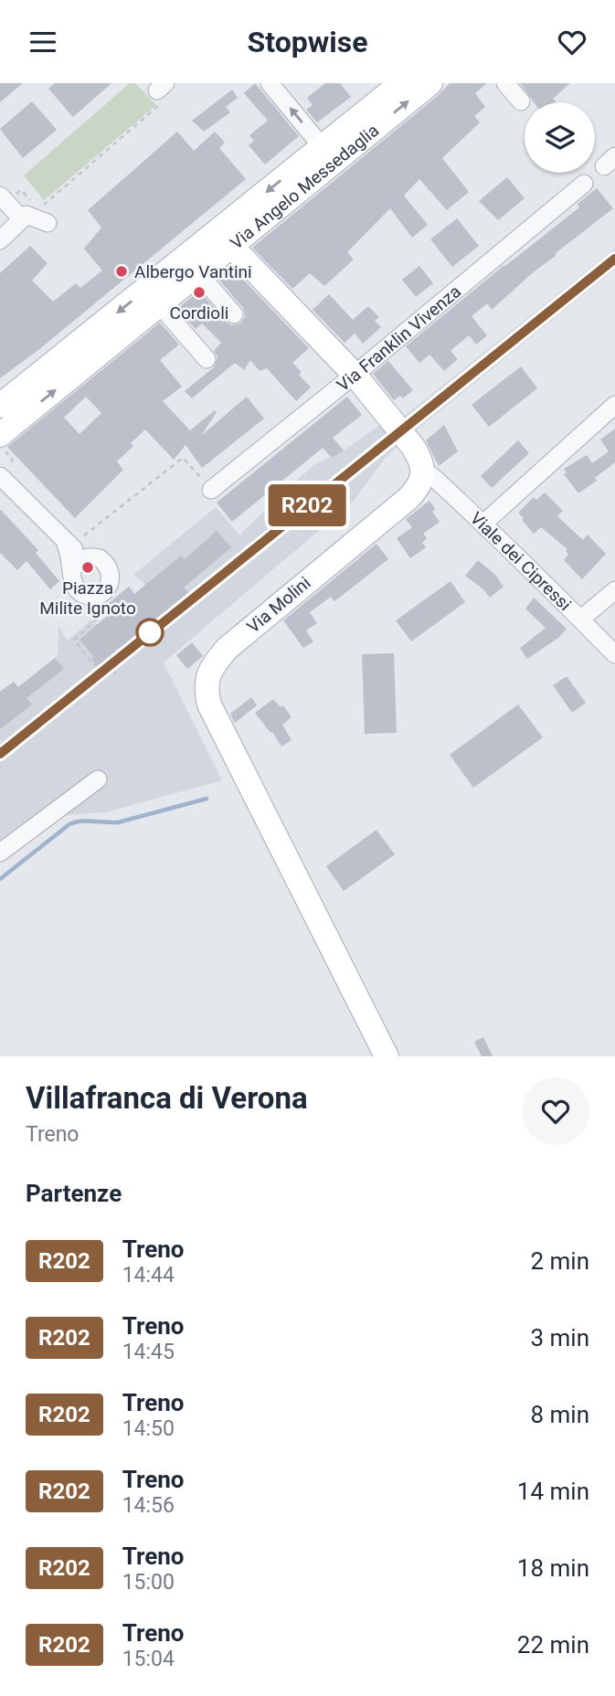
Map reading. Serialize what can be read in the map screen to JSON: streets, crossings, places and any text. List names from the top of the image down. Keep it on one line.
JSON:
{"streets":{"main road":["Via Angelo Messedaglia","Via Molini"],"street":["Via Franklin Vivenza","Viale dei Cipressi"]},"crossings":[["Viale dei Cipressi","Via Molini"]],"places":["Albergo Vantini","Cordioli","Piazza Milite Ignoto"],"page":{"header":"Stopwise","on_map":"R202","heading":[["Villafranca di Verona","Treno"],"Partenze"],"list":[{"mark":"R202","name":"Treno","note":"14:44","value":"2 min"},{"mark":"R202","name":"Treno","note":"14:45","value":"3 min"},{"mark":"R202","name":"Treno","note":"14:50","value":"8 min"},{"mark":"R202","name":"Treno","note":"14:56","value":"14 min"},{"mark":"R202","name":"Treno","note":"15:00","value":"18 min"},{"mark":"R202","name":"Treno","note":"15:04","value":"22 min"}]}}
